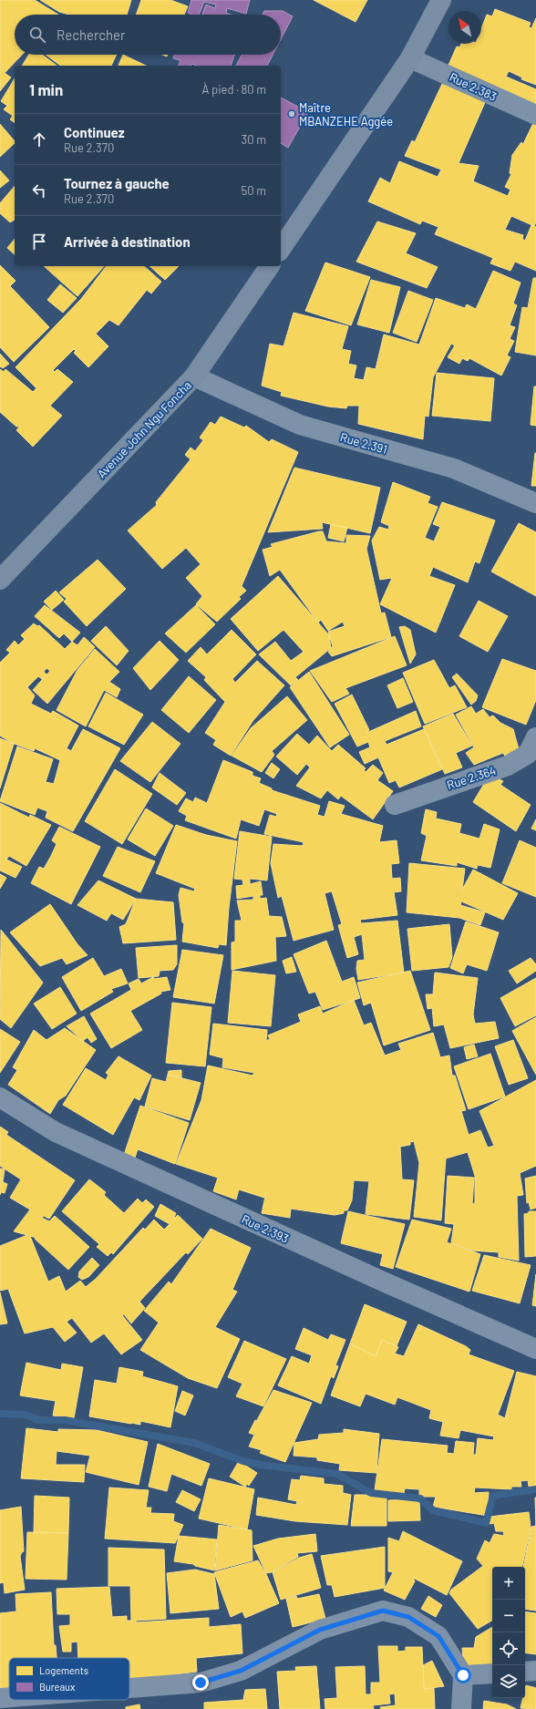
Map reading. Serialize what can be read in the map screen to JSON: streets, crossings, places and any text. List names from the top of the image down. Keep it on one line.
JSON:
{"streets":{"main road":["Avenue John Ngu Foncha"],"street":["Rue 2.383","Rue 2.391","Rue 2.364","Rue 2.393"]},"crossings":[["Avenue John Ngu Foncha","Rue 2.391"]],"places":["Maître MBANZEHE Aggée"],"legend":["Logements","Bureaux"],"north":"top left","page":{"search":"Rechercher","heading":["1 min","À pied · 80 m"],"list":[["Continuez","Rue 2.370","30 m"],["Tournez à gauche","Rue 2.370","50 m"],"Arrivée à destination"],"map_buttons":["+","−"]}}
